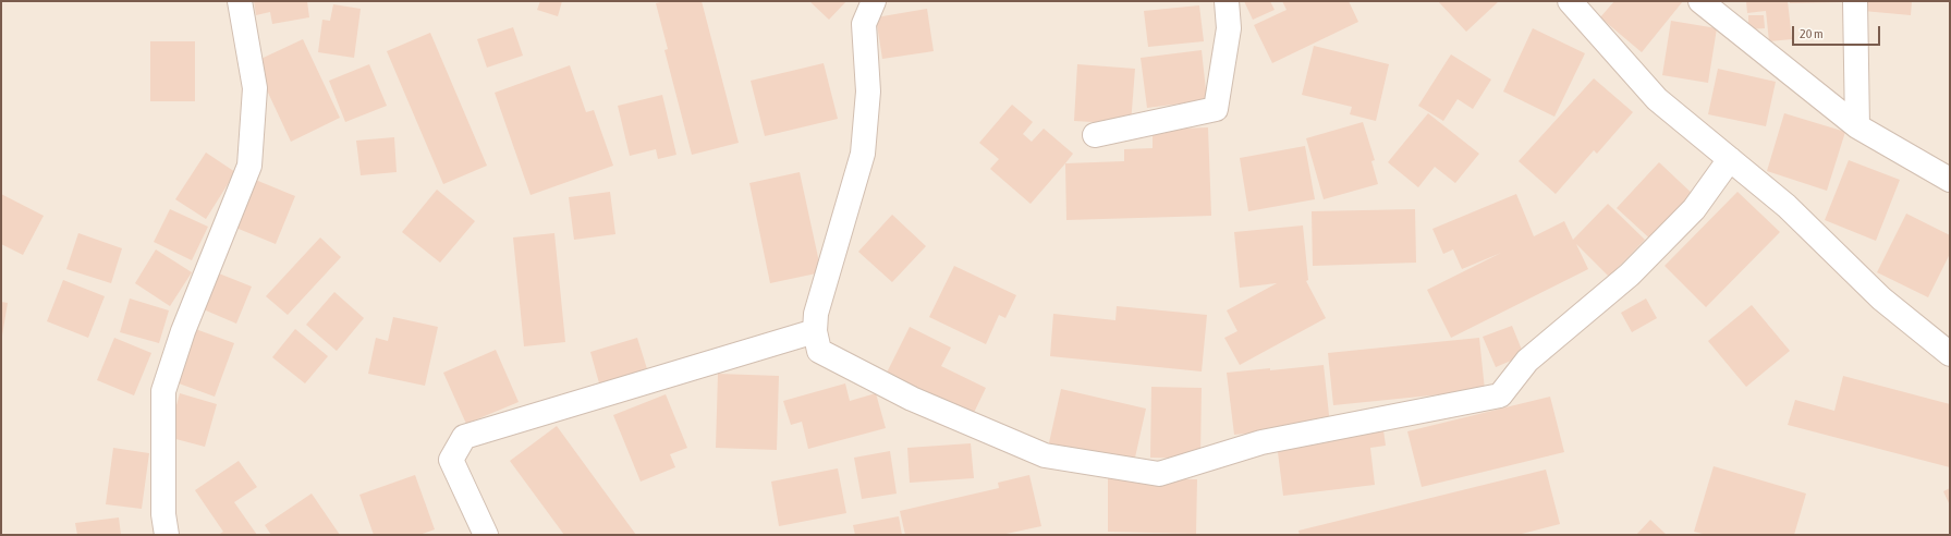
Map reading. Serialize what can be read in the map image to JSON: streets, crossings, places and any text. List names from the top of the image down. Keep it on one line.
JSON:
{"scale_bar":"20 m"}
